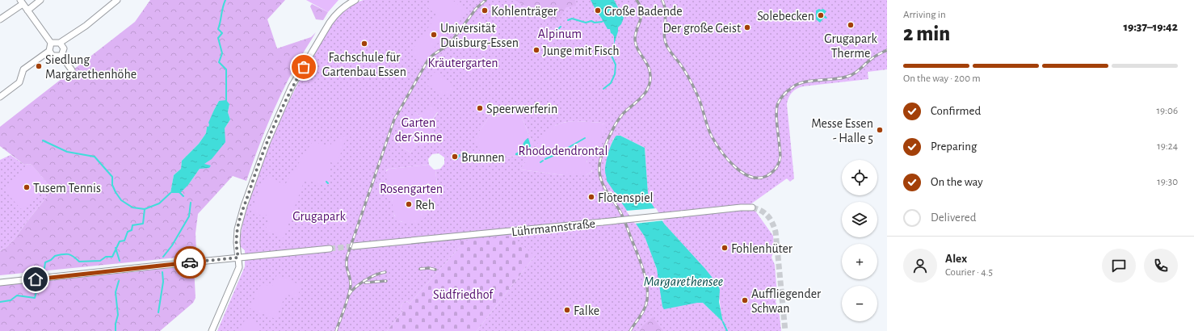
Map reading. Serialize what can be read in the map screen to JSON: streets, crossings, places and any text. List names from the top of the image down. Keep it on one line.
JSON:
{"streets":{"street":["Lührmannstraße"]},"water":["Margarethensee"],"parks":["Alpinum","Kräutergarten","Garten der Sinne","Rhododendrontal","Rosengarten","Grugapark","Südfriedhof"],"places":["Kohlenträger","Große Badende","Solebecken","Grugapark Therme","Der große Geist","Universität Duisburg-Essen","Fachschule für Gartenbau Essen","Junge mit Fisch","Siedlung Margarethenhöhe","Speerwerferin","Messe Essen - Halle 5","Brunnen","Tusem Tennis","Flötenspiel","Reh","Fohlenhüter","Auffliegender Schwan","Falke"],"page":{"heading":["2 min","Arriving in","19:37–19:42"],"panel":["Alex","Courier · 4.5"],"bar":"On the way · 200 m","list":[["Confirmed","19:06"],["Preparing","19:24"],["On the way","19:30"],"Delivered"],"map_buttons":["+","−"]}}
